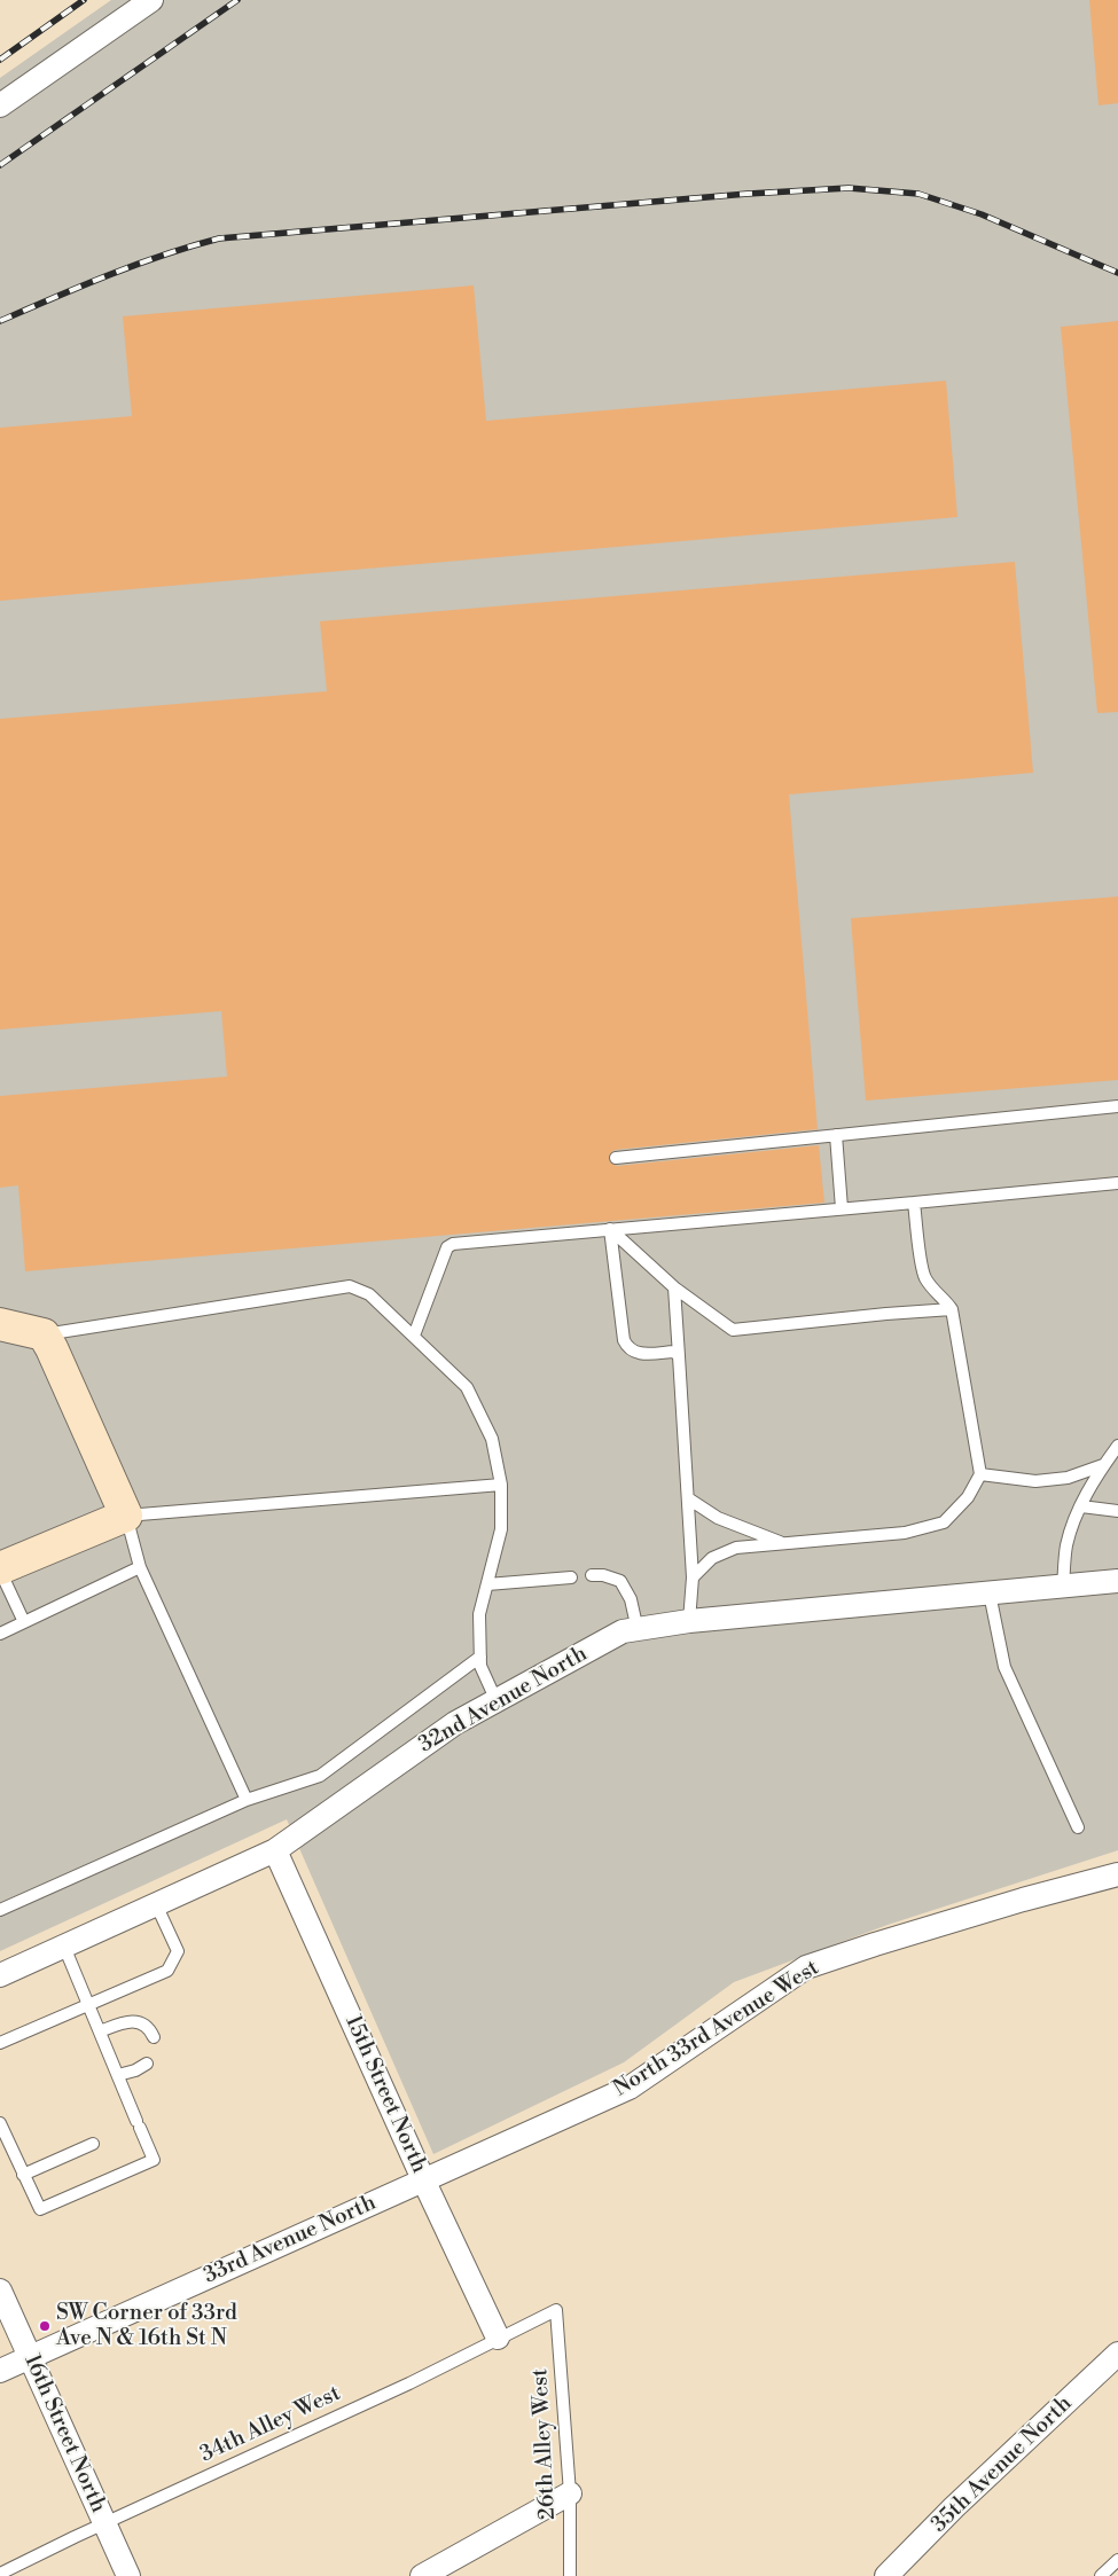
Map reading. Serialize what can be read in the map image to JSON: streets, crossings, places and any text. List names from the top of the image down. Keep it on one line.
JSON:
{"streets":{"street":["32nd Avenue North","North 33rd Avenue West","15th Street North","33rd Avenue North","16th Street North","35th Avenue North"],"lane":["34th Alley West","26th Alley West"]},"crossings":[["32nd Avenue North","15th Street North"],["North 33rd Avenue West","15th Street North"],["North 33rd Avenue West","33rd Avenue North"],["15th Street North","33rd Avenue North"],["15th Street North","34th Alley West"],["33rd Avenue North","16th Street North"],["34th Alley West","16th Street North"],["34th Alley West","26th Alley West"]],"places":["SW Corner of 33rd Ave N & 16th St N"]}
